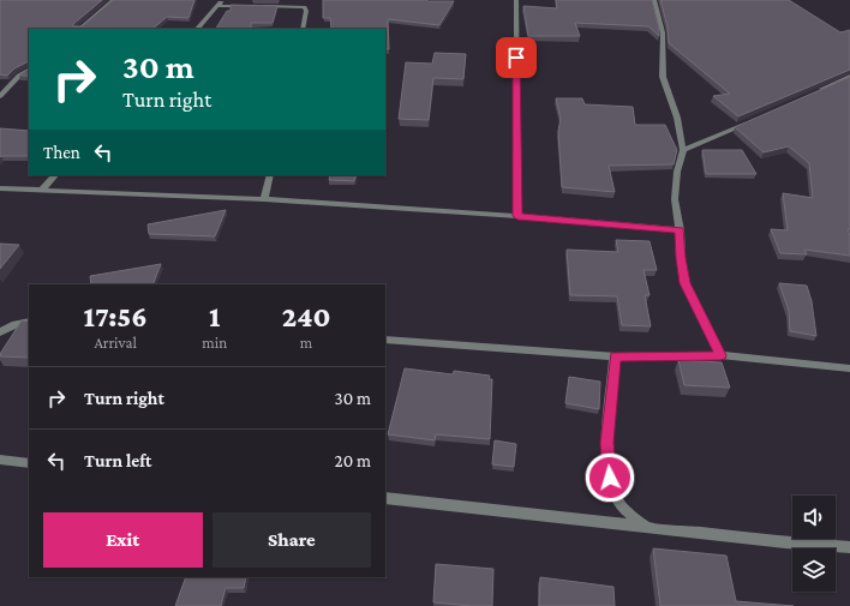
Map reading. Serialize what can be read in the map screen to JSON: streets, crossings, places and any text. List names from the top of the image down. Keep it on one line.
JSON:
{"page":{"turn":["30 m","Turn right"],"then":"Then","eta":["17:56","Arrival","1","min","240","m"],"list":[{"name":"Turn right","value":"30 m"},{"name":"Turn left","value":"20 m"}],"buttons":["Exit","Share"]}}
